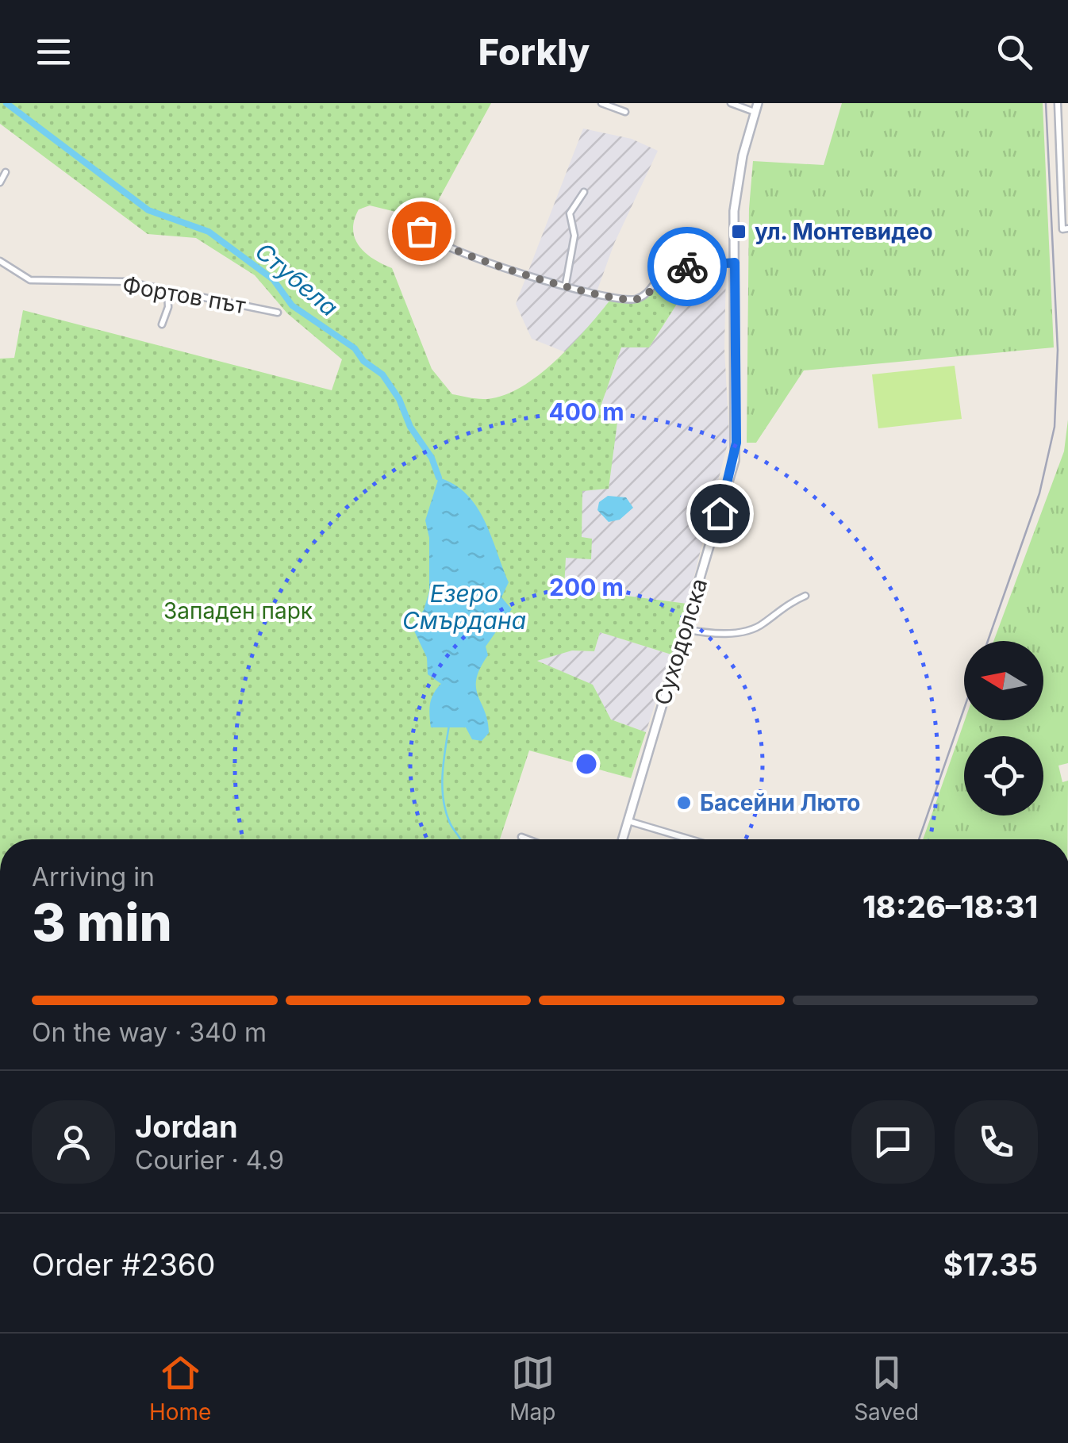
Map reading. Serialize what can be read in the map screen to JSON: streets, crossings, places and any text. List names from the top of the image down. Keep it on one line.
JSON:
{"streets":{"street":["Фортов път","Суходолска"]},"water":["Стубела","Езеро Смърдана"],"parks":["Западен парк"],"places":{"transit":["ул. Монтевидео"],"other":["Басейни Люто"]},"north":"left","page":{"header":"Forkly","heading":["3 min","Arriving in","18:26–18:31"],"panel":["Jordan","Courier · 4.9","Order #2360","$17.35"],"bar":"On the way · 340 m","tabs":["Home","Map","Saved"]},"rings":["400 m","200 m"]}
